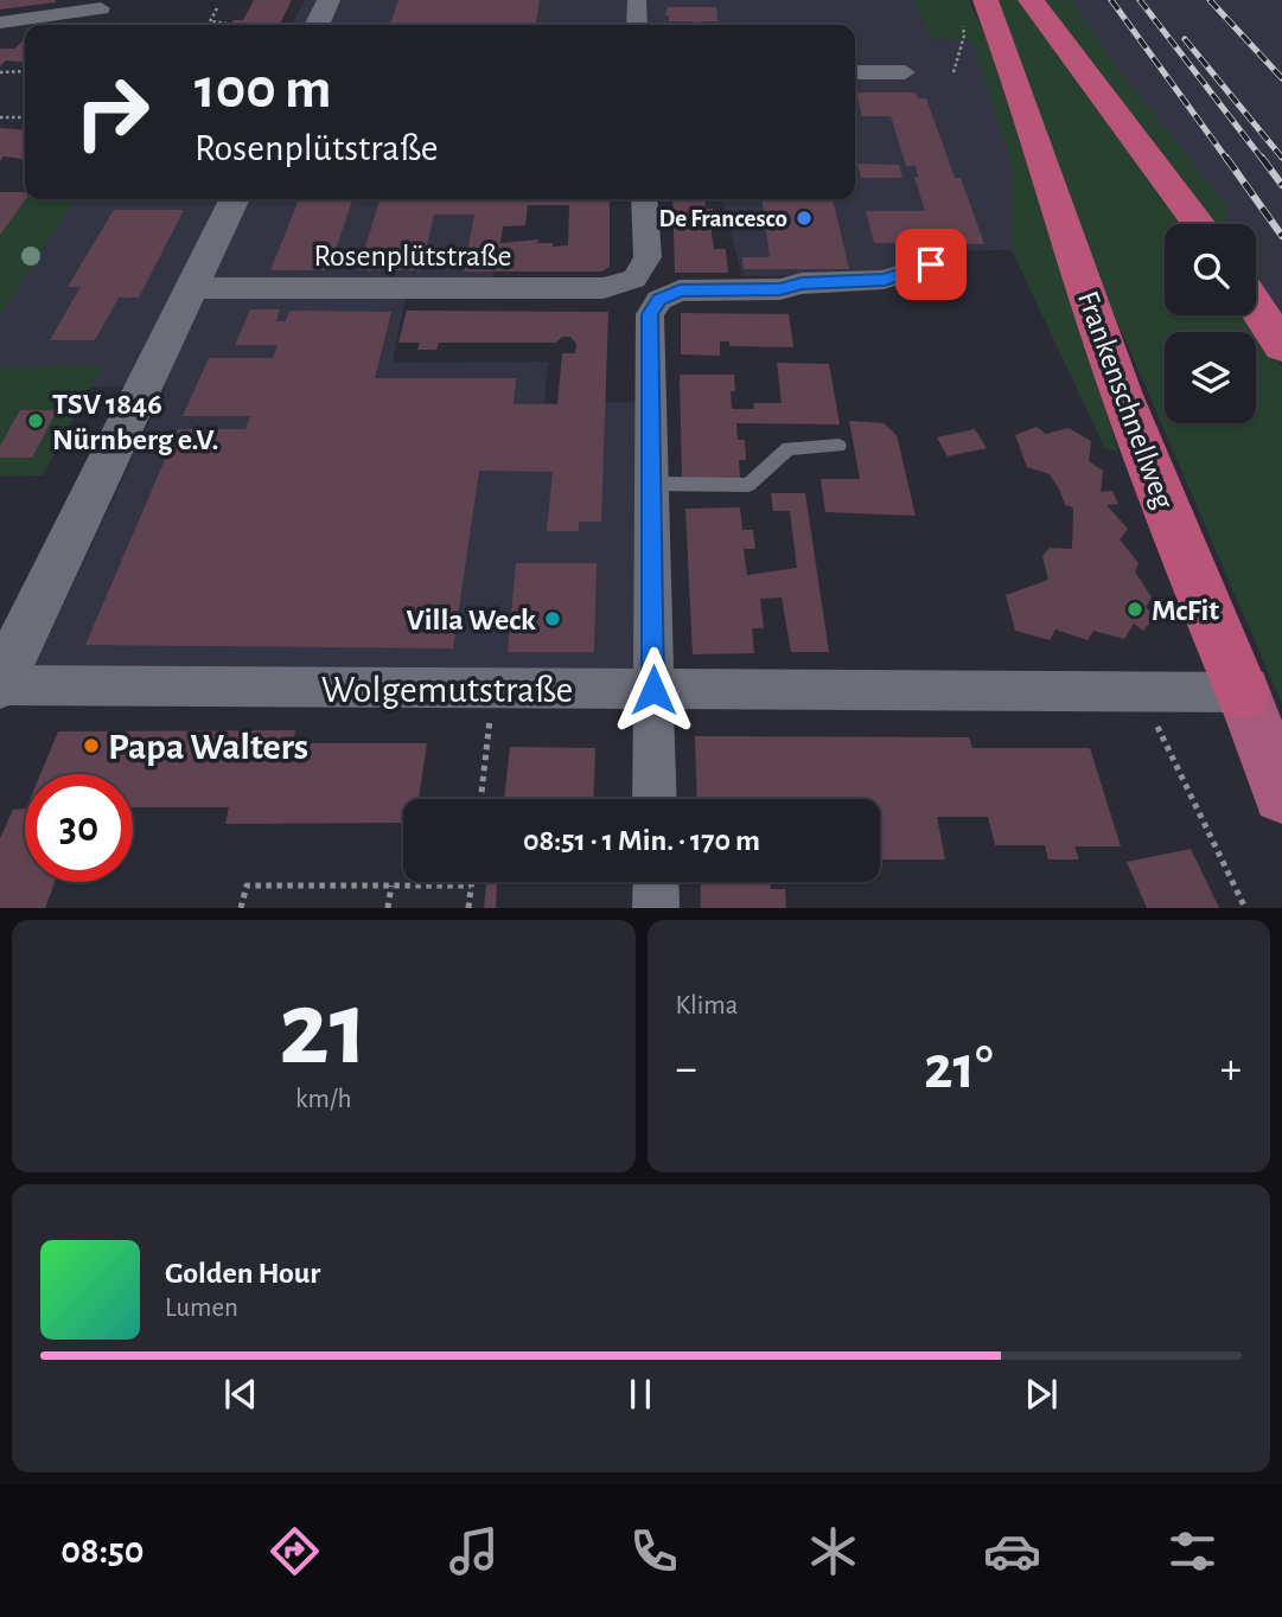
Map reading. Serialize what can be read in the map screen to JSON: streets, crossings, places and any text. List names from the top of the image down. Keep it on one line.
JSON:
{"streets":{"highway":["Frankenschnellweg"],"street":["Rosenplütstraße","Wolgemutstraße"]},"crossings":[["Frankenschnellweg","Wolgemutstraße"]],"places":["De Francesco","TSV 1846 Nürnberg e.V.","McFit","Villa Weck","Papa Walters"],"page":{"turn":["100 m","Rosenplütstraße"],"limit":"30","trip":"08:51 · 1 Min. · 170 m","tile":[["21","km/h"],"Klima"],"heat":["−","21°","+"],"song":["Golden Hour","Lumen"],"tabs":"08:50"}}
